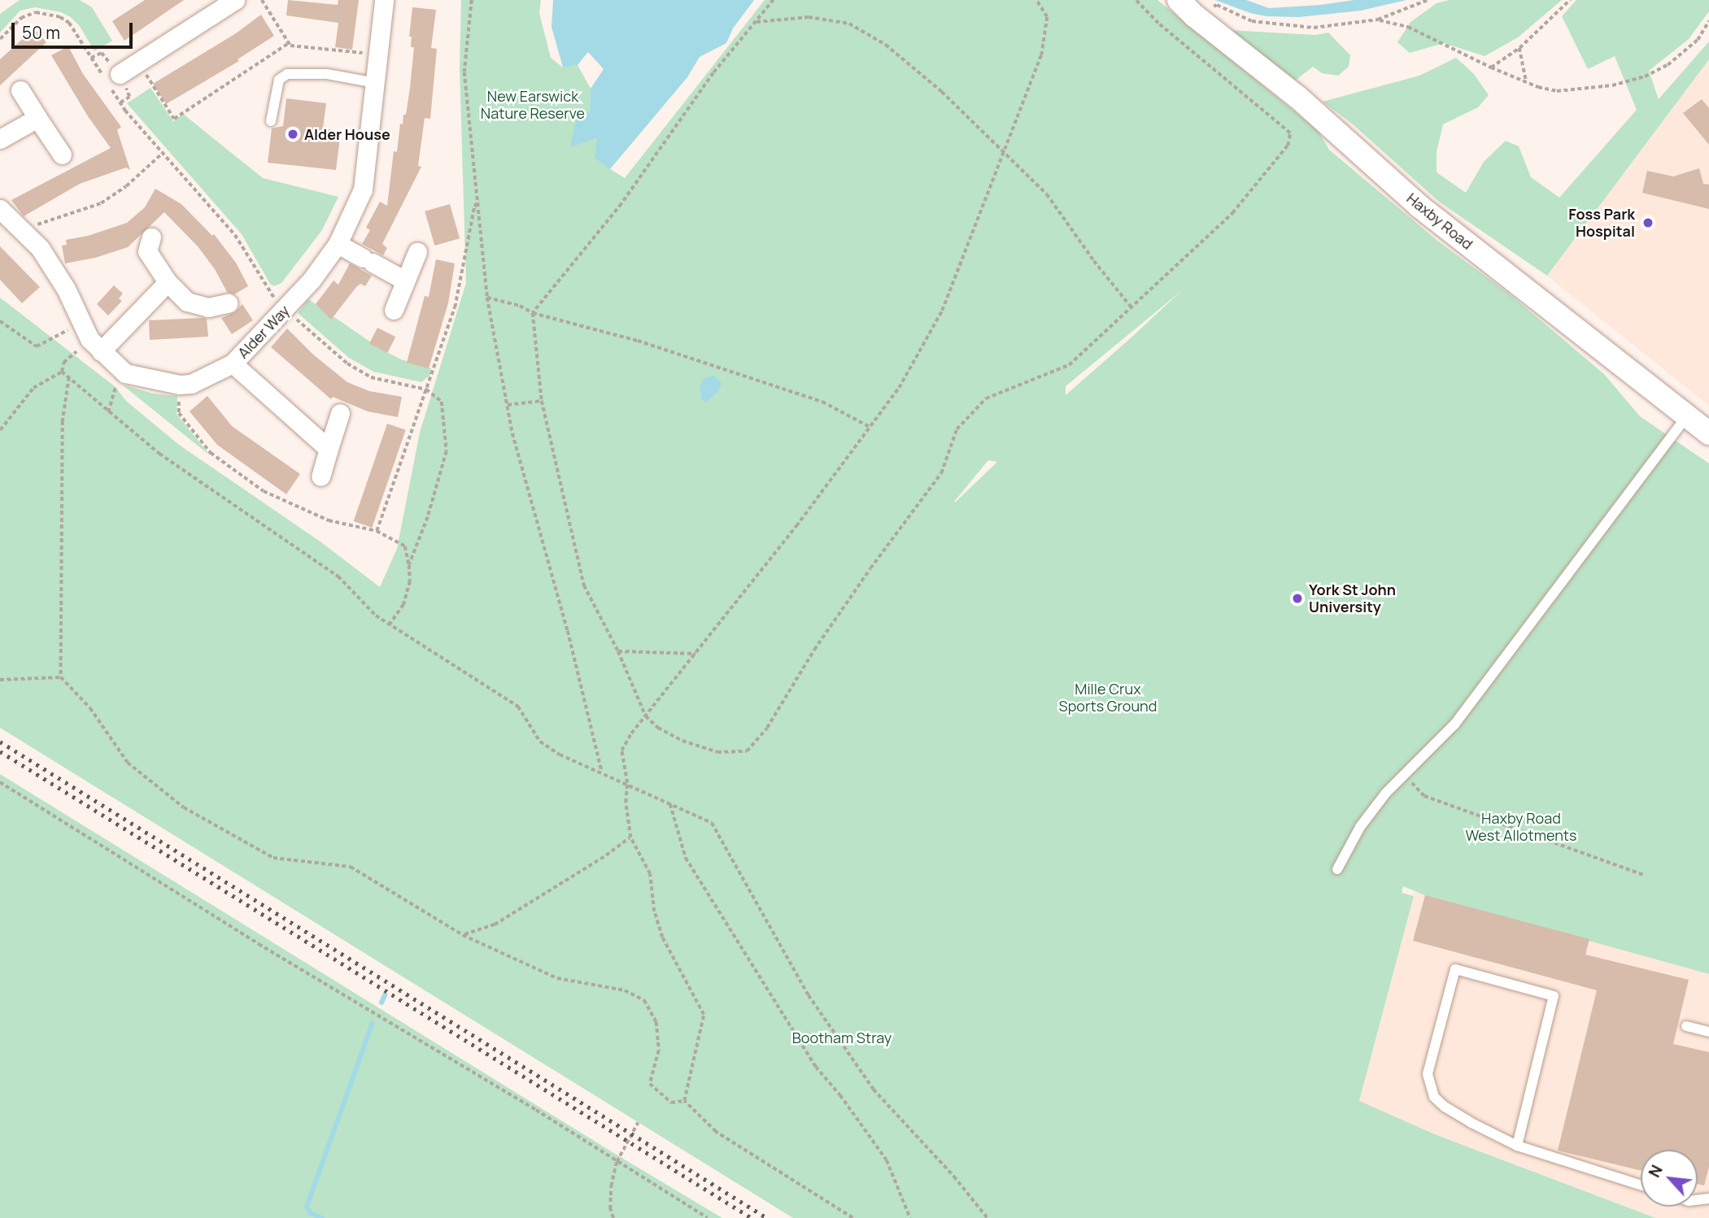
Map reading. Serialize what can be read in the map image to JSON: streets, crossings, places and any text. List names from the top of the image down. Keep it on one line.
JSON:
{"streets":{"street":["Haxby Road","Alder Way"]},"parks":["New Earswick Nature Reserve","Mille Crux Sports Ground","Haxby Road West Allotments","Bootham Stray"],"places":["Alder House","Foss Park Hospital","York St John University"],"scale_bar":"50 m","north":"top left"}
